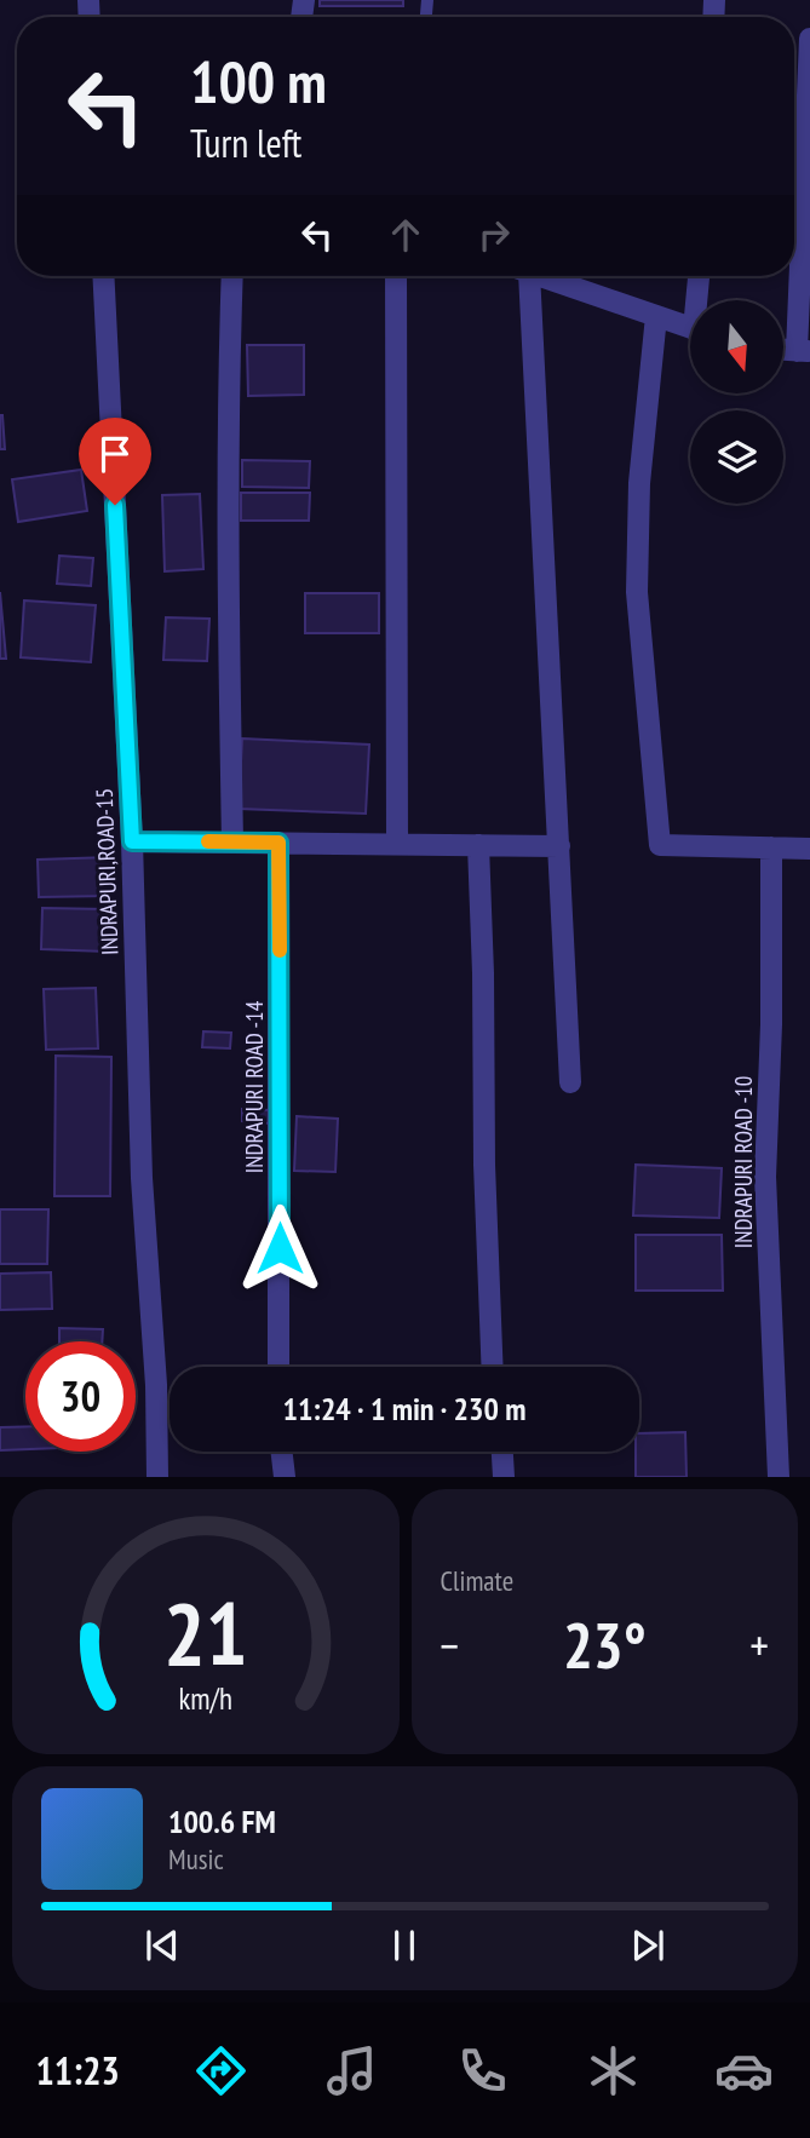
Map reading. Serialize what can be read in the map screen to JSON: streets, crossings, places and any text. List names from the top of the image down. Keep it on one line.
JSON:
{"streets":{"street":["INDRAPURI,ROAD-15","INDRAPURI ROAD -14","INDRAPURI ROAD -10"]},"north":"bottom","page":{"turn":["100 m","Turn left"],"limit":"30","trip":"11:24 · 1 min · 230 m","tile":"Climate","heat":["−","23°","+"],"song":["100.6 FM","Music"],"tabs":"11:23","gauge":["21","km/h"]}}
